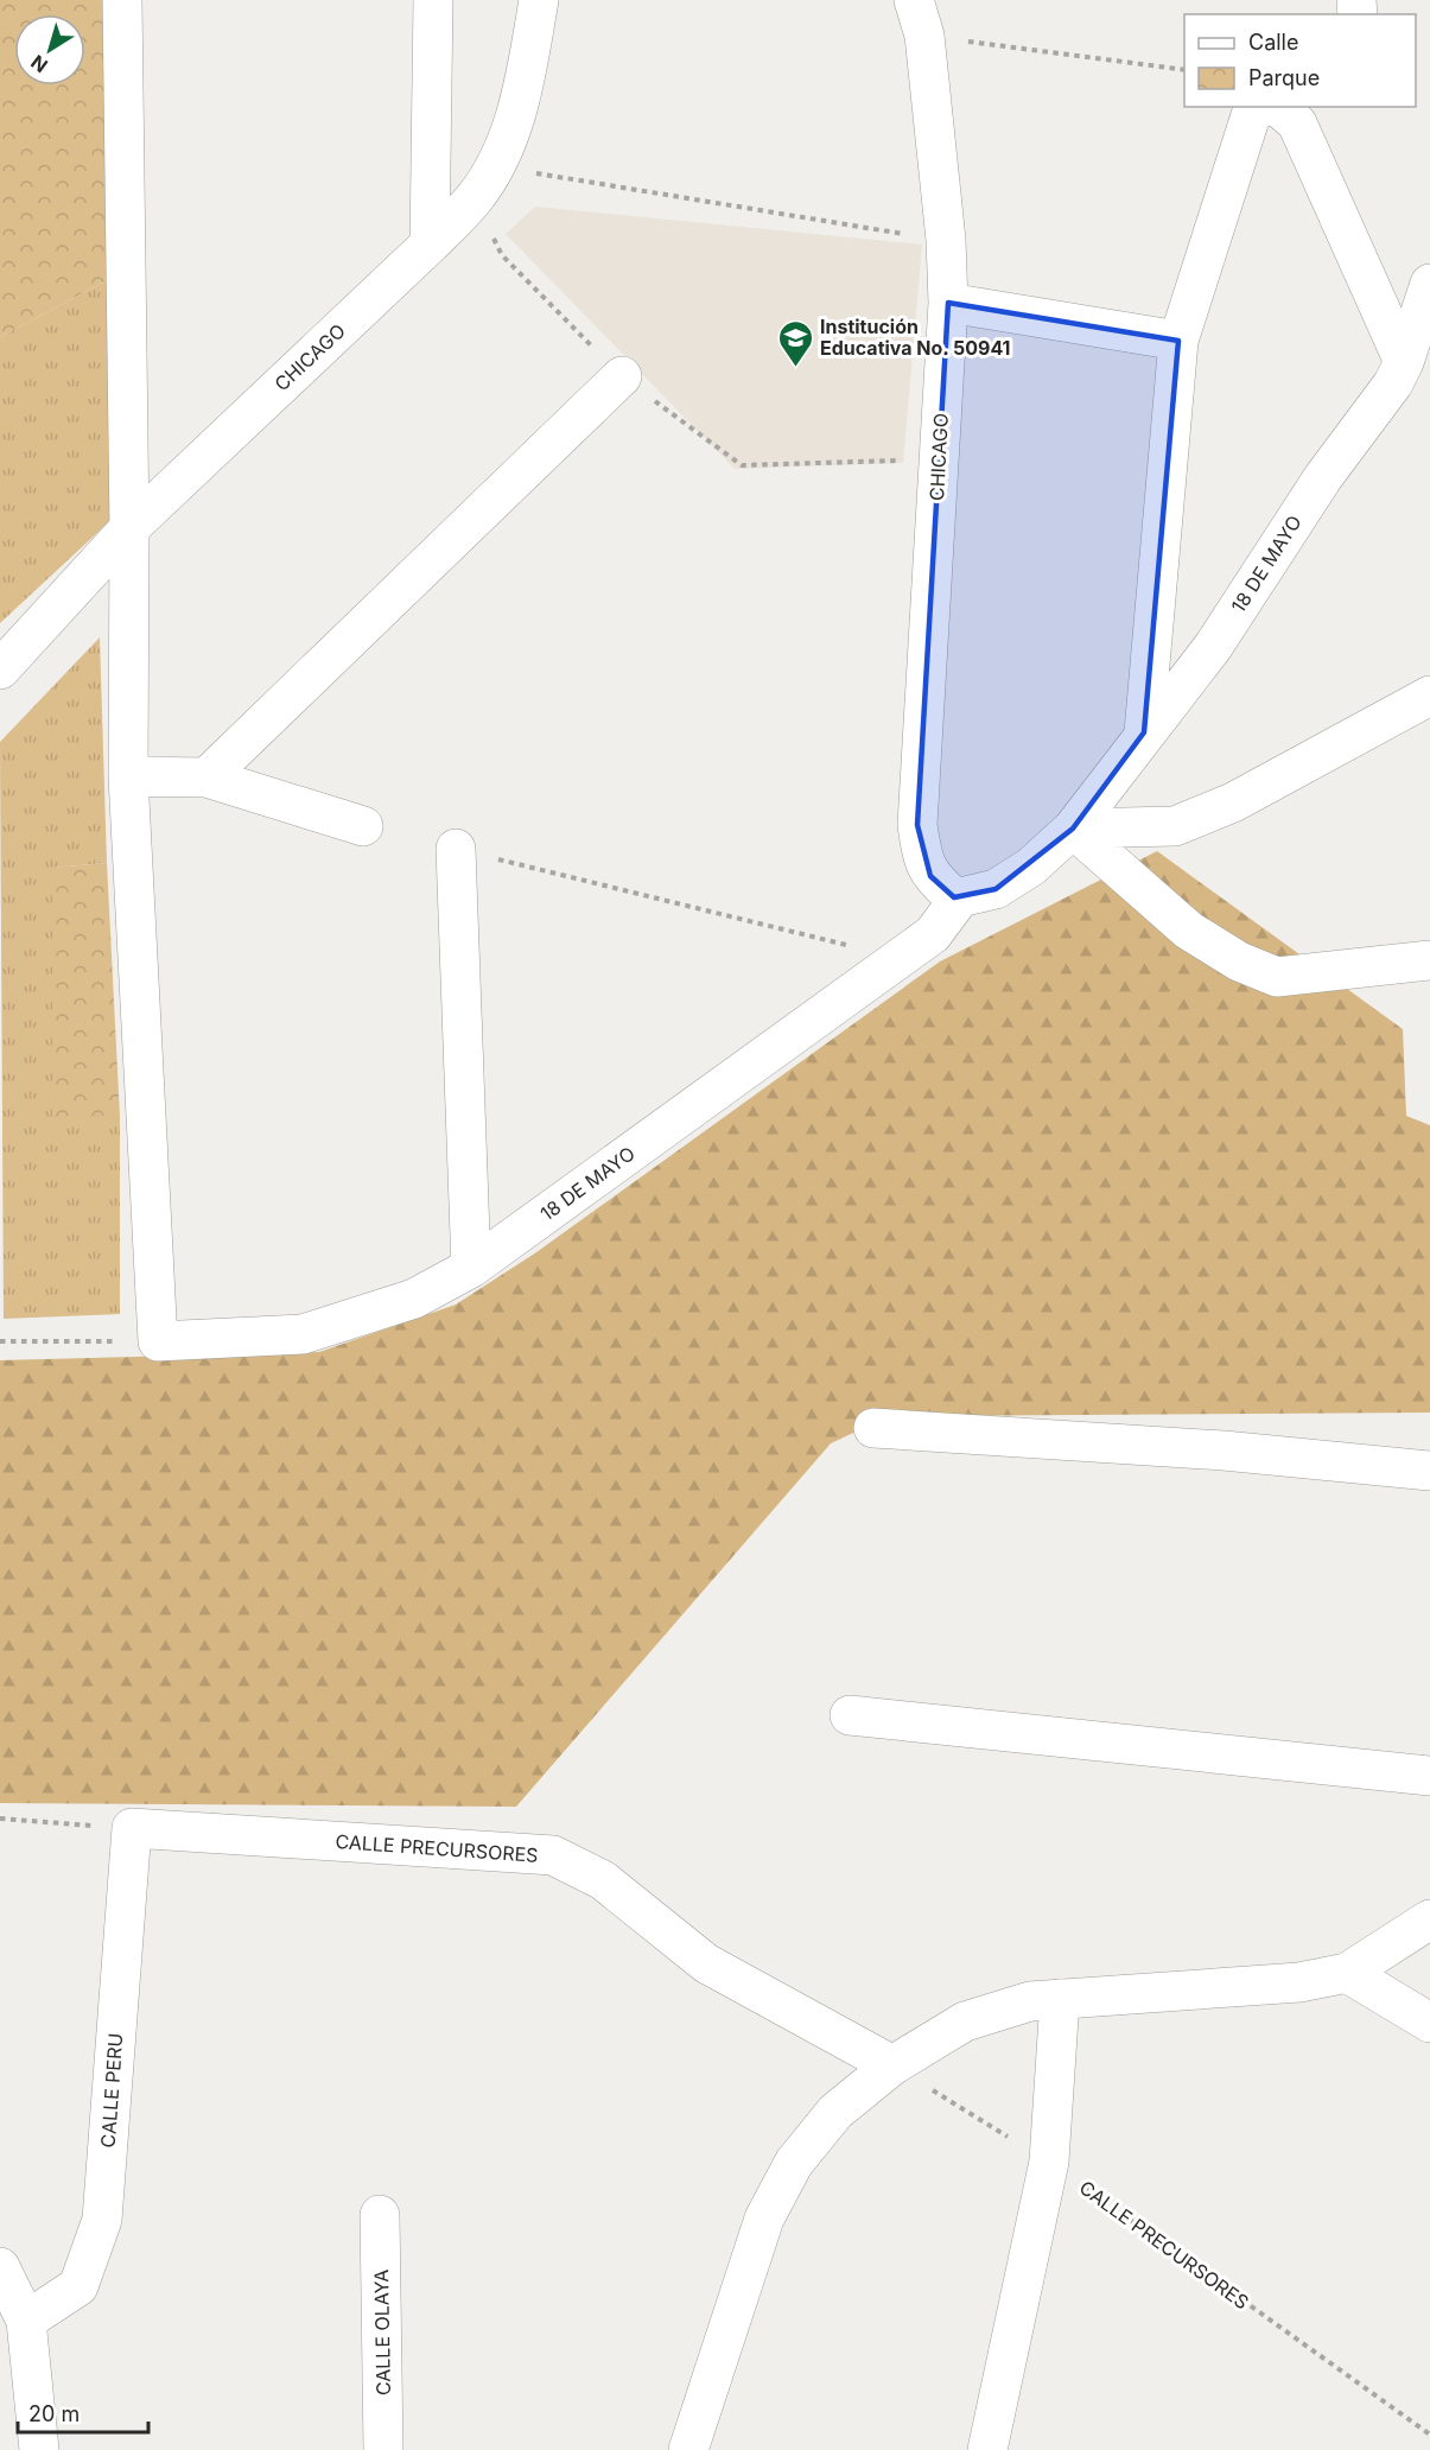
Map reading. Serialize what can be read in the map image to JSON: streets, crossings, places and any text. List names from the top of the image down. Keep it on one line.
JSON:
{"streets":{"street":["CHICAGO","18 DE MAYO","CALLE PRECURSORES","CALLE PERU","CALLE OLAYA"]},"crossings":[["CHICAGO","18 DE MAYO"],["CALLE PRECURSORES","CALLE PERU"]],"places":{"school or university":["Institución Educativa No. 50941"]},"legend":["Calle","Parque"],"scale_bar":"20 m","north":"bottom left"}
